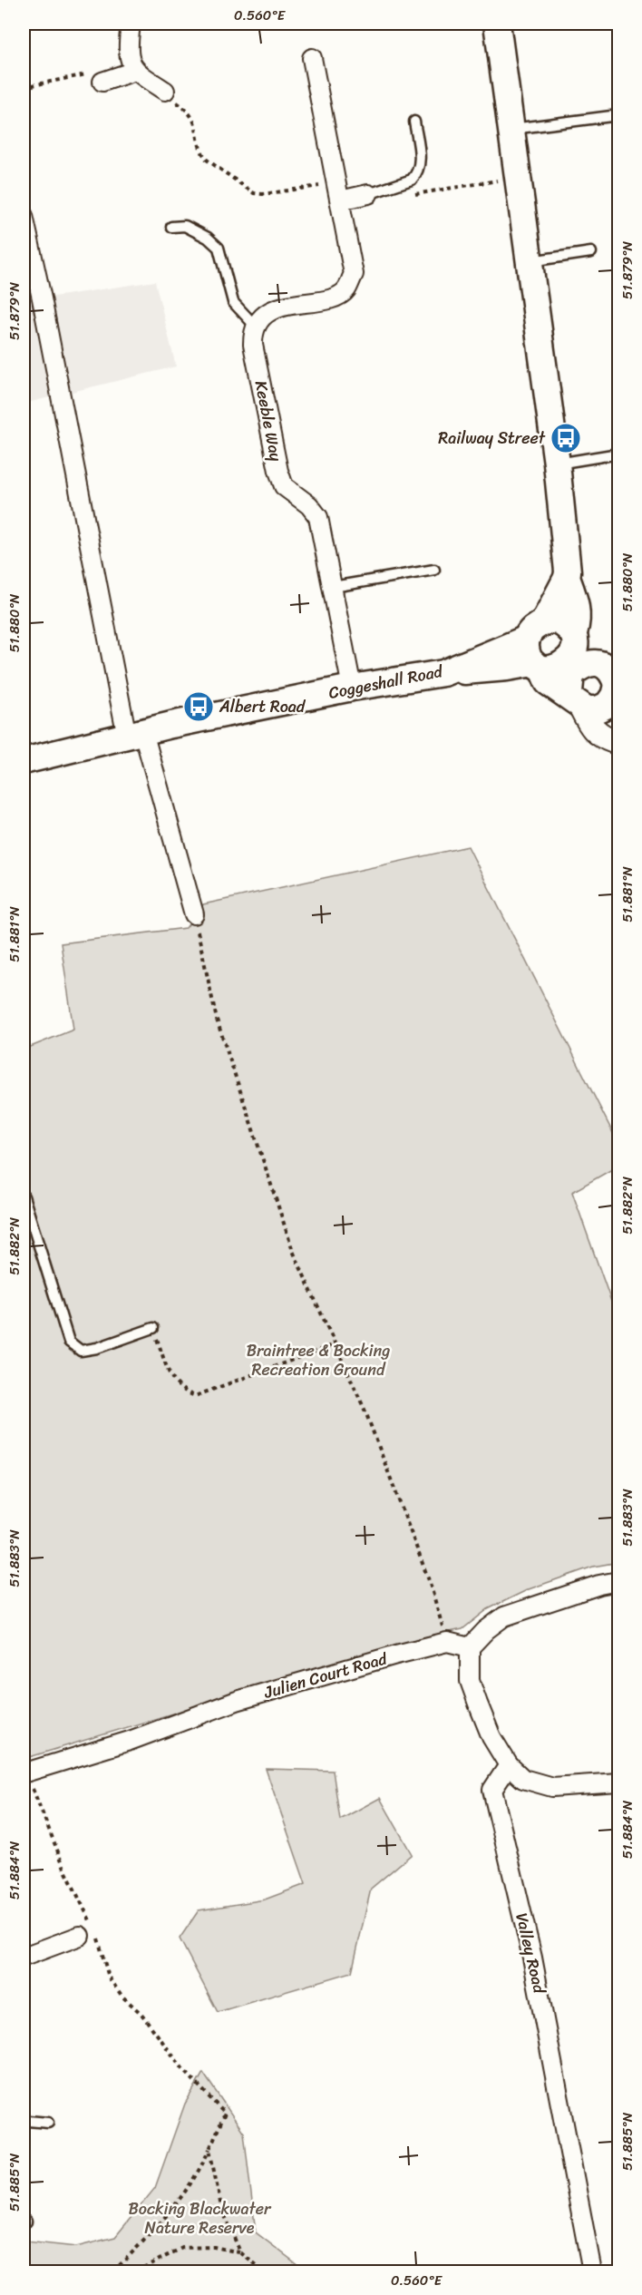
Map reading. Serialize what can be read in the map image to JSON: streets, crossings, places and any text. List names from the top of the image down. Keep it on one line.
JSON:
{"streets":{"main road":["Coggeshall Road"],"street":["Keeble Way","Julien Court Road","Valley Road"]},"crossings":[["Keeble Way","Coggeshall Road"]],"parks":["Braintree & Bocking Recreation Ground","Bocking Blackwater Nature Reserve"],"places":{"bus stop":["Railway Street","Albert Road"]},"coordinates":["0.560°E","51.879°N","51.880°N","51.881°N","51.882°N","51.883°N","51.884°N","51.885°N"]}
